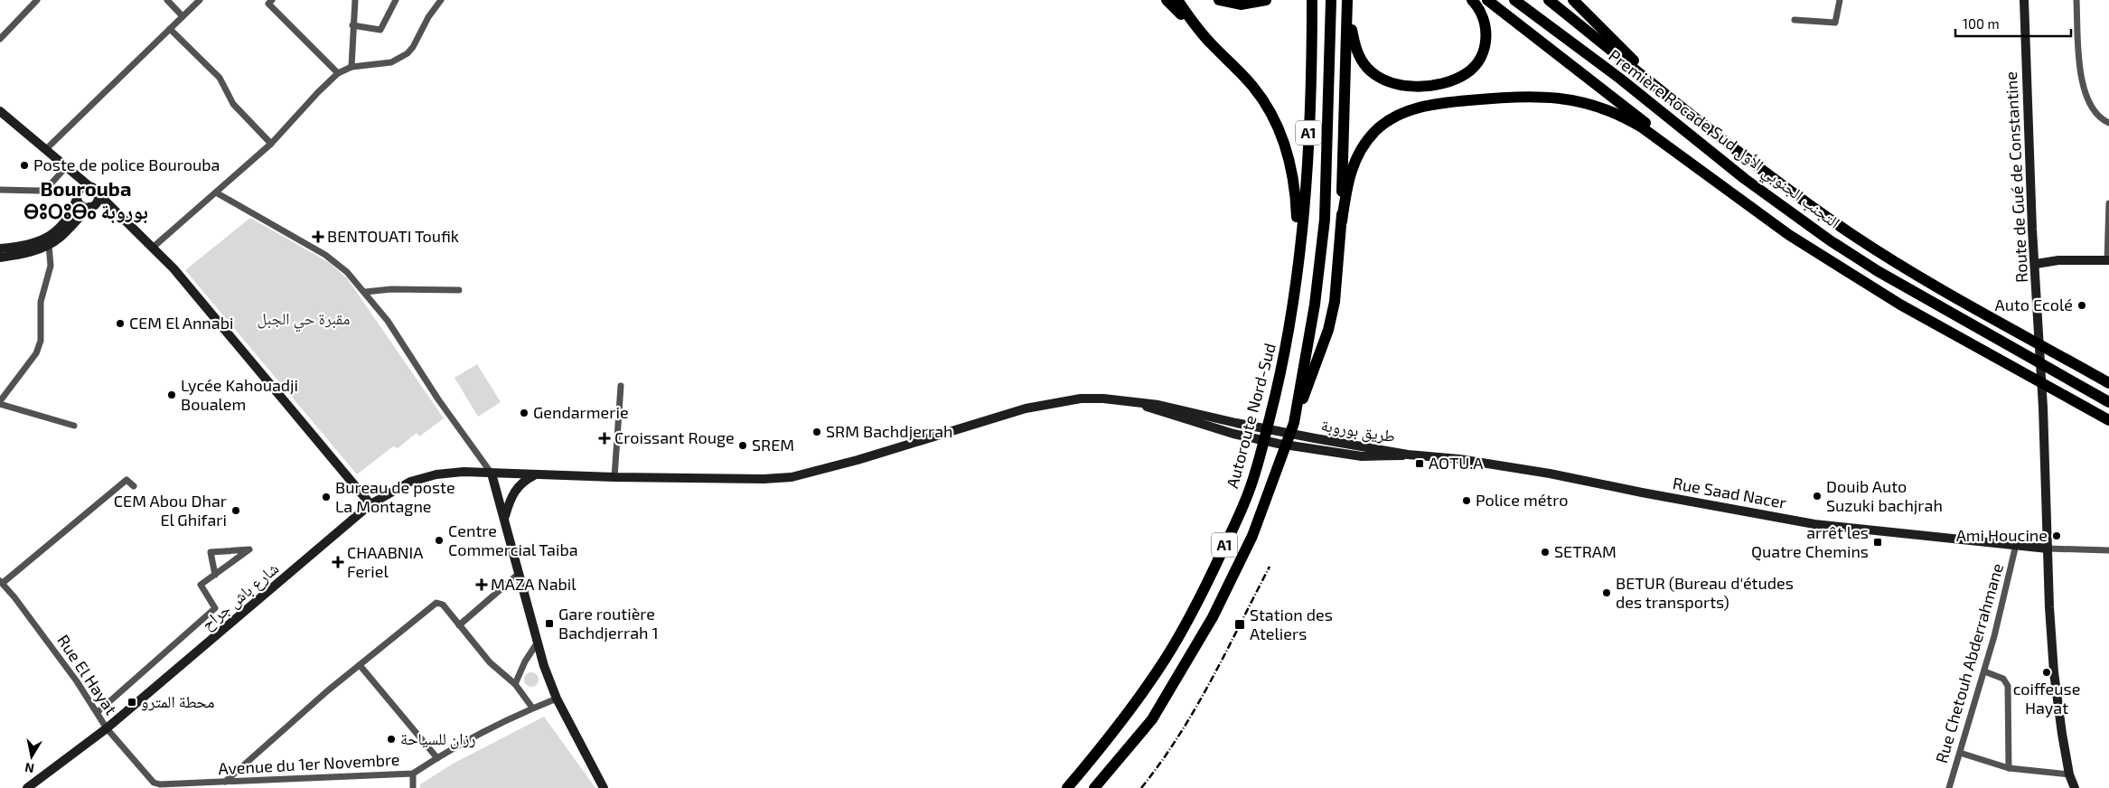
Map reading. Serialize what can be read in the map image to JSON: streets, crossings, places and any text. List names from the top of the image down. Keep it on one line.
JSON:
{"streets":{"highway":["A1","Première Rocade Sud التجنب الجنوبي الأول","Autoroute Nord-Sud"],"main road":["Route de Gué de Constantine","طريق بوروبة","Rue Saad Nacer","شارع باش جراح"],"street":["Rue Chetouh Abderrahmane","Rue El Hayat","Avenue du 1er Novembre"]},"crossings":[["Route de Gué de Constantine","Rue Saad Nacer"],["طريق بوروبة","Rue Saad Nacer"],["طريق بوروبة","شارع باش جراح"],["Rue Saad Nacer","Rue Chetouh Abderrahmane"],["شارع باش جراح","Rue El Hayat"],["Rue El Hayat","Avenue du 1er Novembre"]],"districts":["Bourouba ⴱⵓⵔⵓⴱⴰ بوروبة"],"parks":["مقبرة حي الجبل"],"places":{"other":["Poste de police Bourouba","Auto Ecolé","CEM El Annabi","Lycée Kahouadji Boualem","Gendarmerie","SRM Bachdjerrah","SREM","Douib Auto Suzuki bachjrah","Bureau de poste La Montagne","Police métro","CEM Abou Dhar El Ghifari","Ami Houcine","Centre Commercial Taiba","SETRAM","BETUR (Bureau d'études des transports)","coiffeuse Hayat","رزان للسياحة"],"health":["BENTOUATI Toufik","Croissant Rouge","CHAABNIA Feriel","MAZA Nabil"],"transit":["AOTU.A","arrêt les Quatre Chemins","Gare routière Bachdjerrah 1","Station des Ateliers","محطة المترو"]},"scale_bar":"100 m","north":"bottom"}
